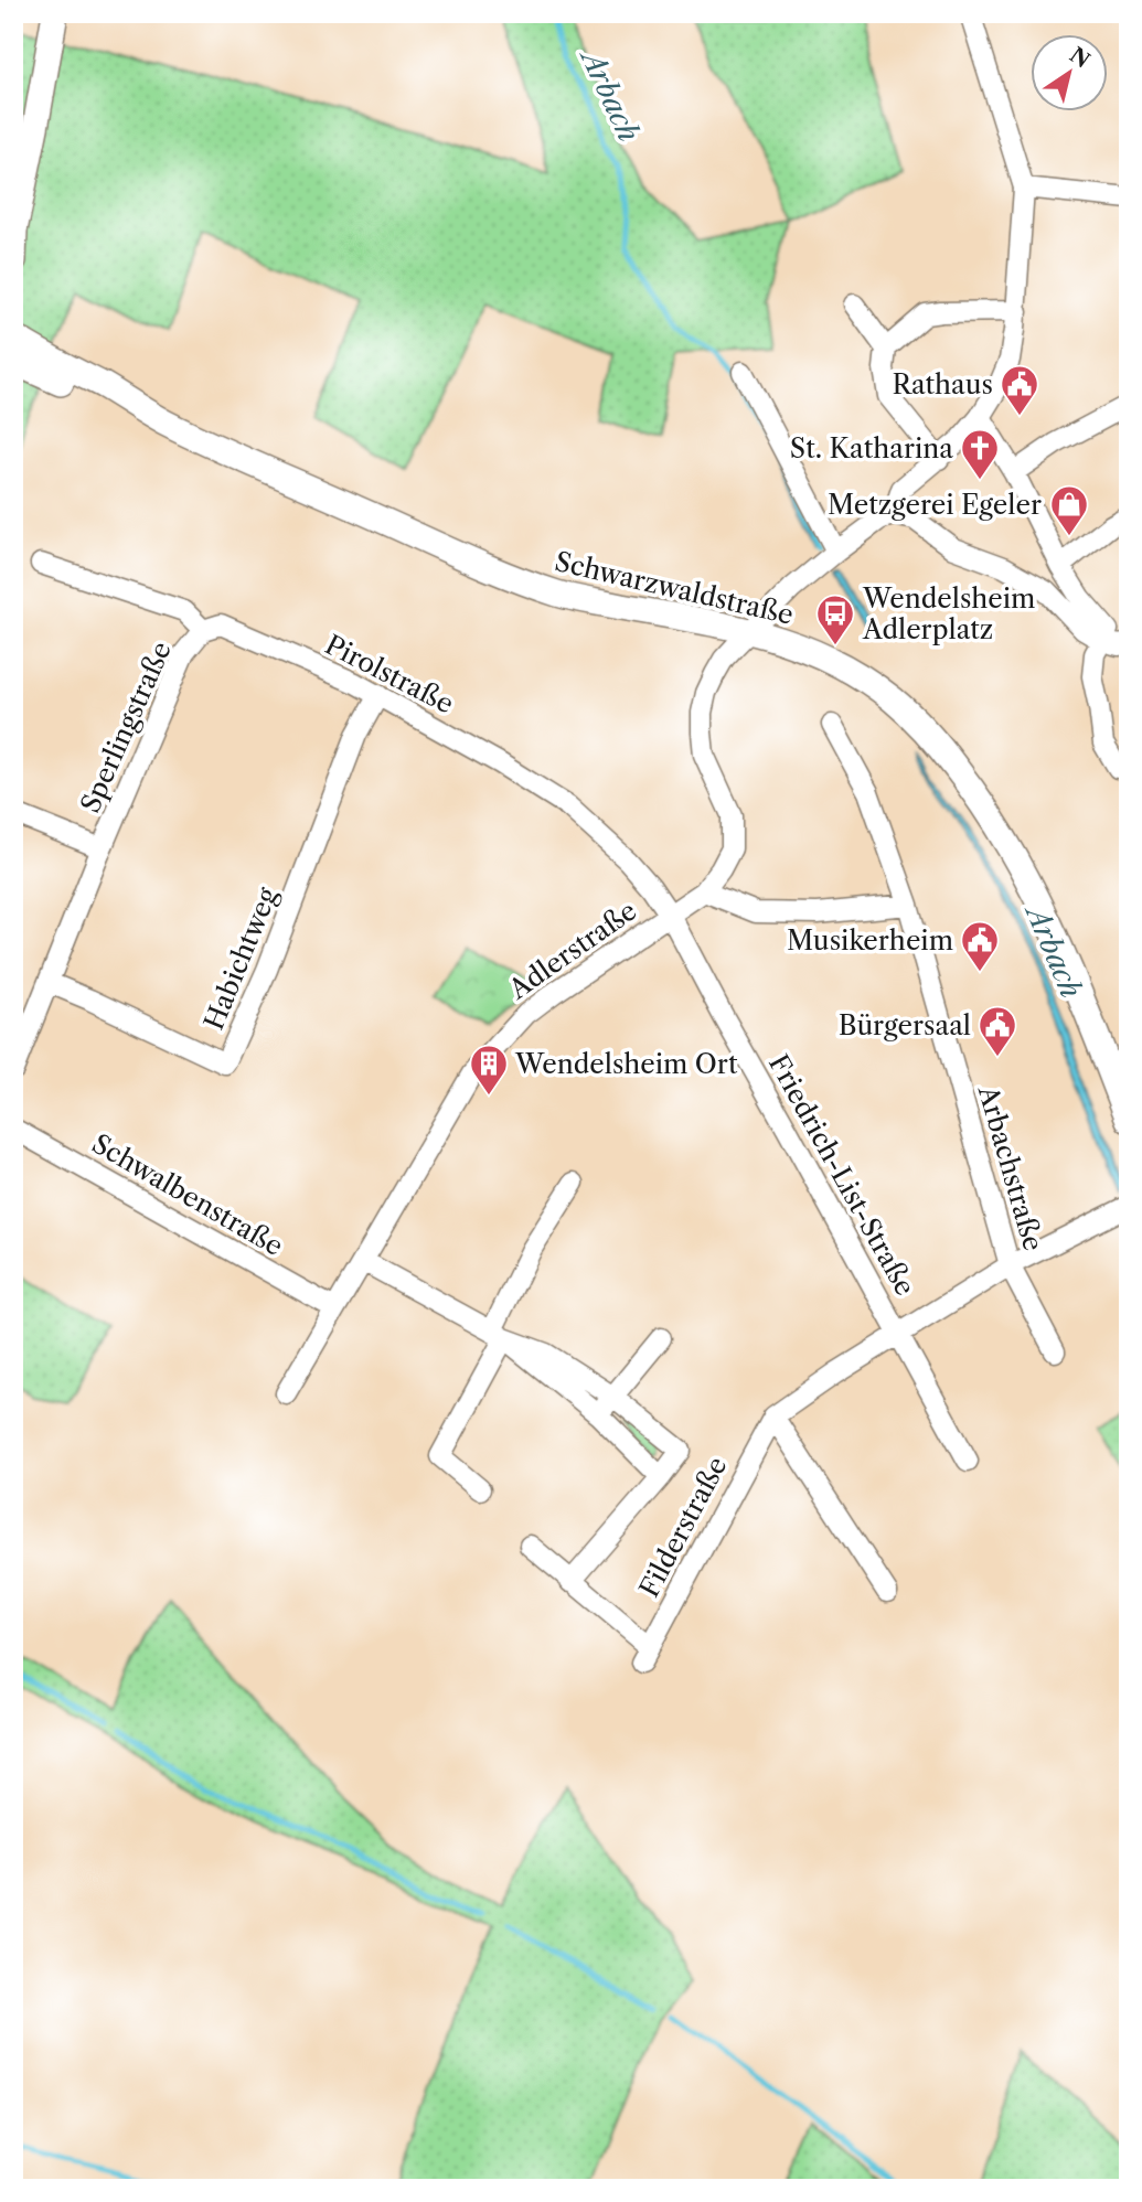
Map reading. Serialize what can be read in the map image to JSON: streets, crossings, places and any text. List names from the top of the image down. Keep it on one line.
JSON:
{"streets":{"street":["Schwarzwaldstraße","Pirolstraße","Sperlingstraße","Adlerstraße","Habichtweg","Arbachstraße","Friedrich-List-Straße","Schwalbenstraße","Filderstraße"]},"crossings":[["Schwarzwaldstraße","Adlerstraße"],["Pirolstraße","Sperlingstraße"],["Pirolstraße","Adlerstraße"],["Pirolstraße","Habichtweg"],["Pirolstraße","Friedrich-List-Straße"],["Sperlingstraße","Habichtweg"],["Adlerstraße","Friedrich-List-Straße"],["Adlerstraße","Schwalbenstraße"],["Arbachstraße","Filderstraße"],["Friedrich-List-Straße","Filderstraße"]],"water":["Arbach"],"places":{"public building":["Rathaus","Musikerheim","Bürgersaal"],"church":["St. Katharina"],"shop":["Metzgerei Egeler"],"bus stop":["Wendelsheim Adlerplatz"],"building":["Wendelsheim Ort"]},"north":"top right"}
